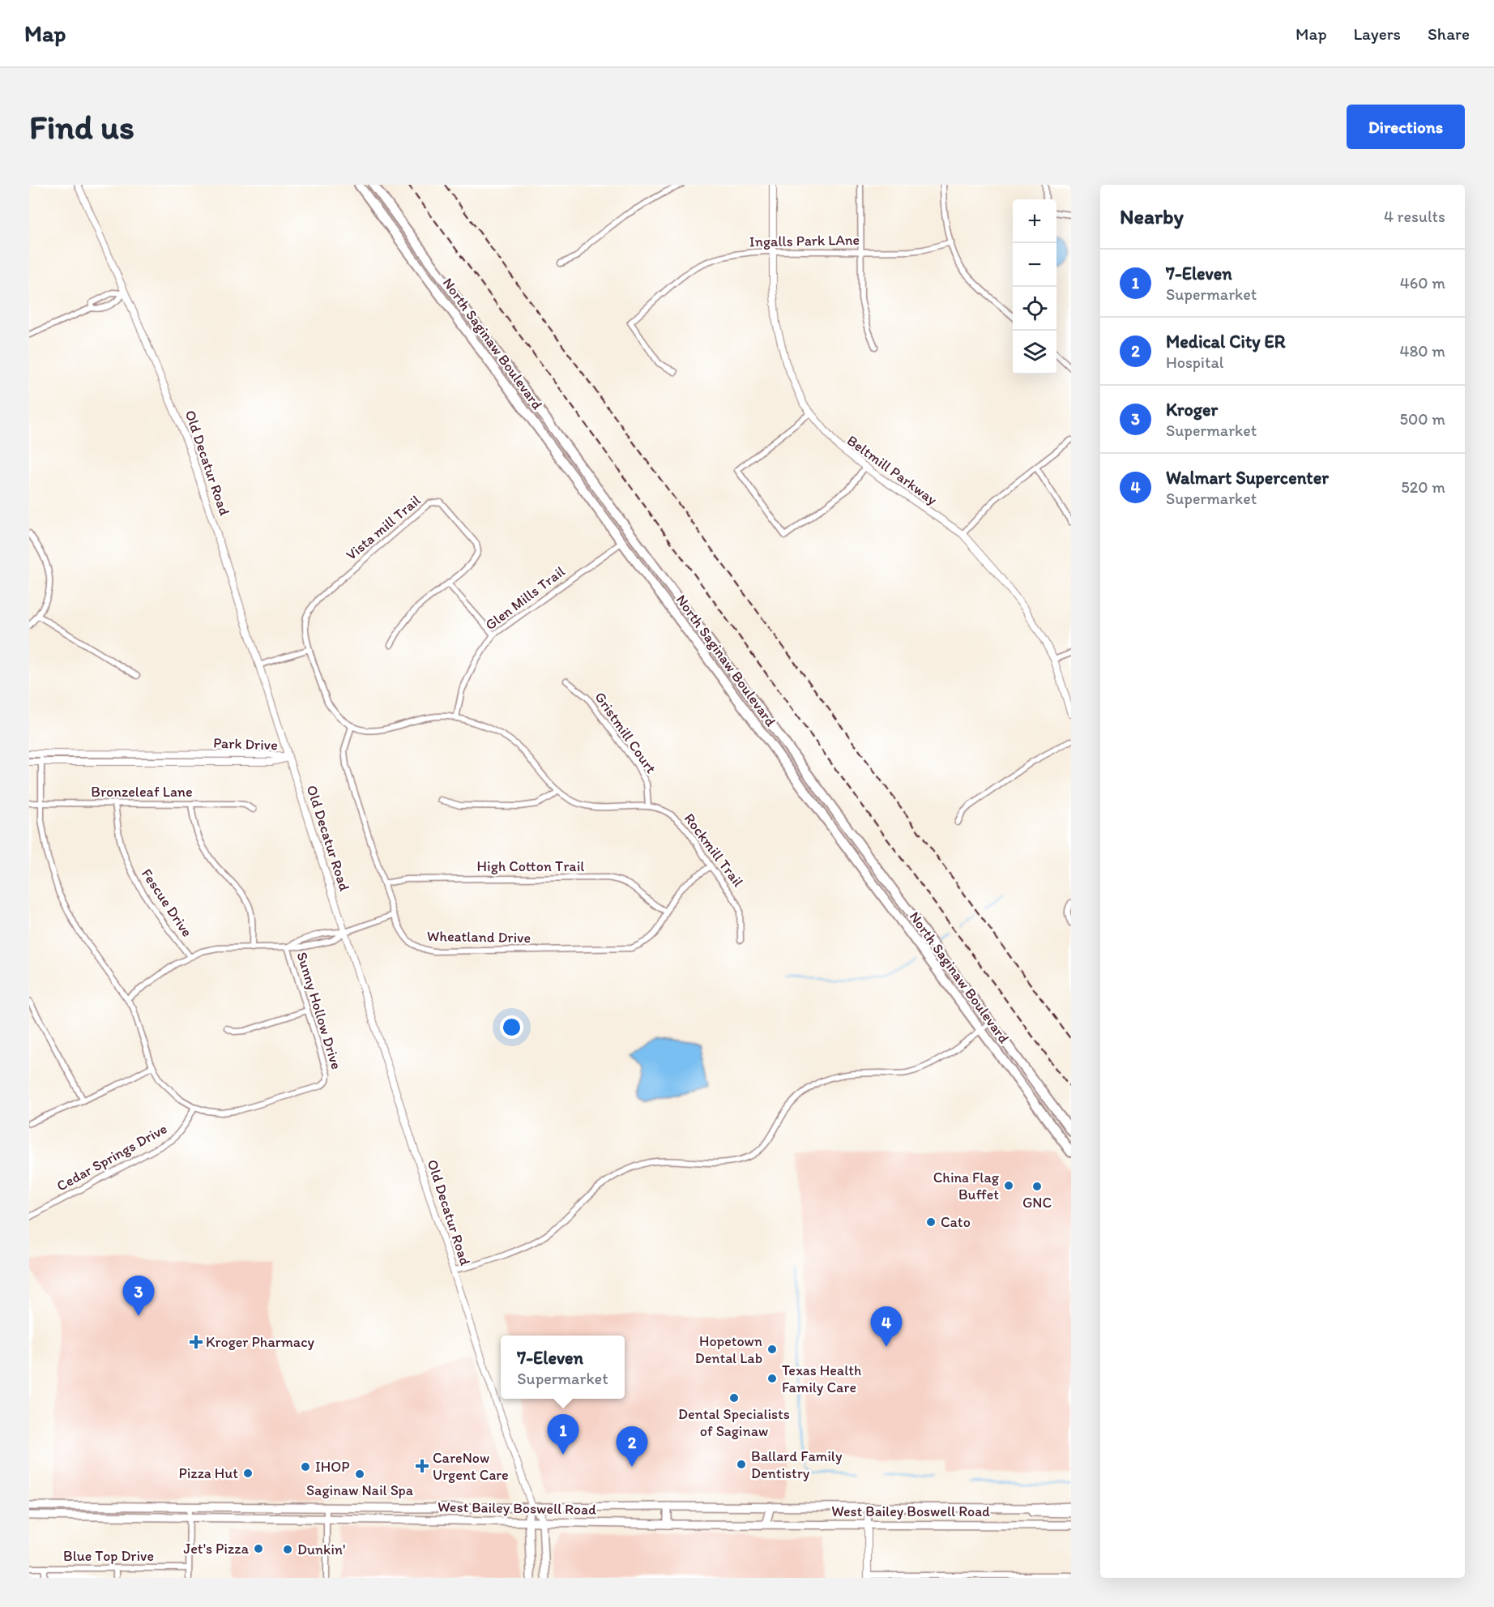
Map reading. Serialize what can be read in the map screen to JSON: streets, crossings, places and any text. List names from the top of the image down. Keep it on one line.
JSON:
{"streets":{"main road":["North Saginaw Boulevard","Old Decatur Road","West Bailey Boswell Road"],"street":["Ingalls Park LAne","Beltmill Parkway","Vista mill Trail","Glen Mills Trail","Gristmill Court","Park Drive","Bronzeleaf Lane","Rockmill Trail","High Cotton Trail","Fescue Drive","Wheatland Drive","Sunny Hollow Drive","Cedar Springs Drive","Blue Top Drive"]},"crossings":[["Ingalls Park LAne","Beltmill Parkway"],["North Saginaw Boulevard","Glen Mills Trail"],["Old Decatur Road","Park Drive"],["Old Decatur Road","West Bailey Boswell Road"],["Glen Mills Trail","Rockmill Trail"],["Gristmill Court","Rockmill Trail"],["Bronzeleaf Lane","Fescue Drive"],["Rockmill Trail","Wheatland Drive"],["High Cotton Trail","Wheatland Drive"],["Sunny Hollow Drive","Cedar Springs Drive"]],"places":{"other":["China Flag Buffet","GNC","Cato","Hopetown Dental Lab","Texas Health Family Care","Dental Specialists of Saginaw","Ballard Family Dentistry","IHOP","Pizza Hut","Saginaw Nail Spa","Jet's Pizza","Dunkin'"],"health":["Kroger Pharmacy","CareNow Urgent Care"]},"page":{"header":"Map","nav":["Map","Layers","Share"],"buttons":"Directions","title":"Find us","heading":["Nearby","4 results"],"map_buttons":["+","−"],"list":[{"mark":"1","name":"7-Eleven","note":"Supermarket","value":"460 m"},{"mark":"2","name":"Medical City ER","note":"Hospital","value":"480 m"},{"mark":"3","name":"Kroger","note":"Supermarket","value":"500 m"},{"mark":"4","name":"Walmart Supercenter","note":"Supermarket","value":"520 m"}],"pins":["3","4","1","2"],"popup":["7-Eleven","Supermarket"]}}
